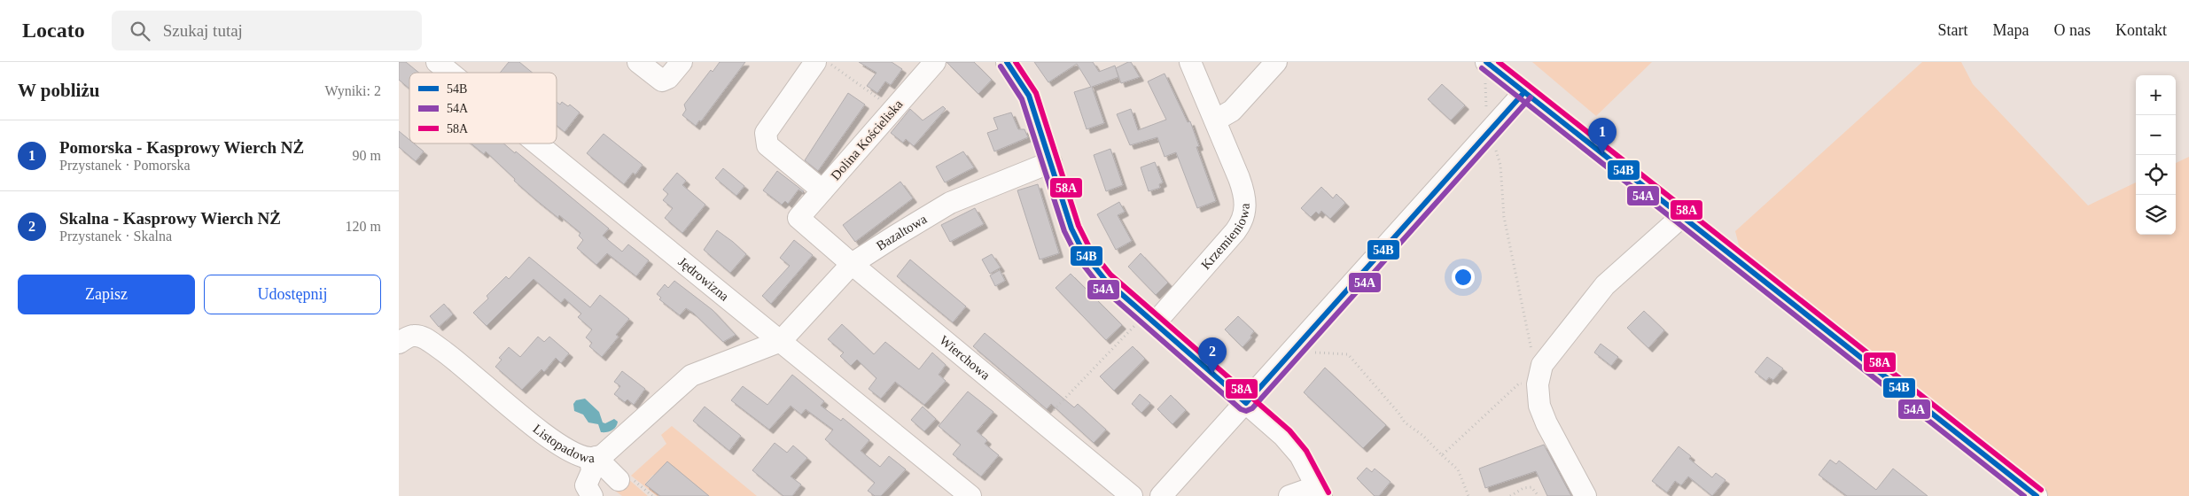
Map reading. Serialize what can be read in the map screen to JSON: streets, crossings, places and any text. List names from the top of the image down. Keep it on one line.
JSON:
{"streets":{"street":["Dolina Kościeliska","Bazaltowa","Krzemieniowa","Jędrowizna","Wierchowa","Listopadowa"]},"crossings":[["Dolina Kościeliska","Wierchowa"],["Bazaltowa","Jędrowizna"],["Bazaltowa","Wierchowa"],["Bazaltowa","Listopadowa"],["Jędrowizna","Listopadowa"]],"lines":["transit line 54B","transit line 58A","transit line 54A"],"legend":["54B","54A","58A"],"page":{"header":"Locato","search":"Szukaj tutaj","nav":["Start","Mapa","O nas","Kontakt"],"heading":["W pobliżu","Wyniki: 2"],"map_buttons":["+","−"],"pins":["1","2"],"list":[{"mark":"1","name":"Pomorska - Kasprowy Wierch NŻ","note":"Przystanek · Pomorska","value":"90 m"},{"mark":"2","name":"Skalna - Kasprowy Wierch NŻ","note":"Przystanek · Skalna","value":"120 m"}],"buttons":["Zapisz","Udostępnij"]}}
